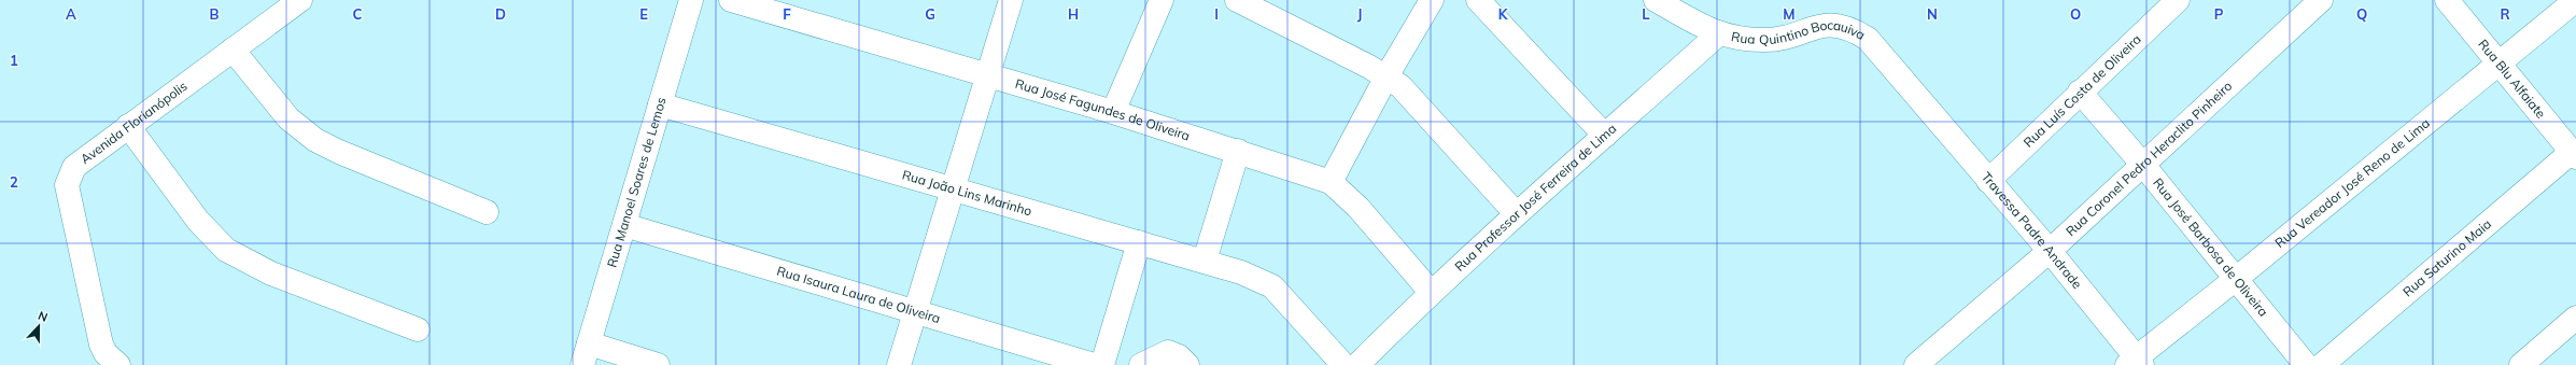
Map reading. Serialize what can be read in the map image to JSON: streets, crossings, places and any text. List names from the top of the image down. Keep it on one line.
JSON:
{"streets":{"street":["Rua Quintino Bocauiva","Rua Blu Alfaiate","Rua Luís Costa de Oliveira","Rua José Fagundes de Oliveira","Avenida Florianópolis","Rua Coronel Pedro Heraclito Pinheiro","Rua Manoel Soares de Lemos","Rua Vereador José Reno de Lima","Rua João Lins Marinho","Rua Professor José Ferreira de Lima","Travessa Padre Andrade","Rua José Barbosa de Oliveira","Rua Saturino Maia","Rua Isaura Laura de Oliveira"]},"crossings":[["Rua Quintino Bocauiva","Rua Professor José Ferreira de Lima"],["Rua Quintino Bocauiva","Travessa Padre Andrade"],["Rua Blu Alfaiate","Rua Vereador José Reno de Lima"],["Rua Blu Alfaiate","Rua Saturino Maia"],["Rua Luís Costa de Oliveira","Travessa Padre Andrade"],["Rua Luís Costa de Oliveira","Rua José Barbosa de Oliveira"],["Rua José Fagundes de Oliveira","Rua Professor José Ferreira de Lima"],["Rua Coronel Pedro Heraclito Pinheiro","Travessa Padre Andrade"],["Rua Coronel Pedro Heraclito Pinheiro","Rua José Barbosa de Oliveira"],["Rua Manoel Soares de Lemos","Rua João Lins Marinho"],["Rua Manoel Soares de Lemos","Rua Isaura Laura de Oliveira"],["Rua Vereador José Reno de Lima","Travessa Padre Andrade"],["Rua Vereador José Reno de Lima","Rua José Barbosa de Oliveira"]],"north":"top","grid":{"columns":["A","B","C","D","E","F","G","H","I","J","K","L","M","N","O","P","Q","R"],"rows":["1","2"]}}
